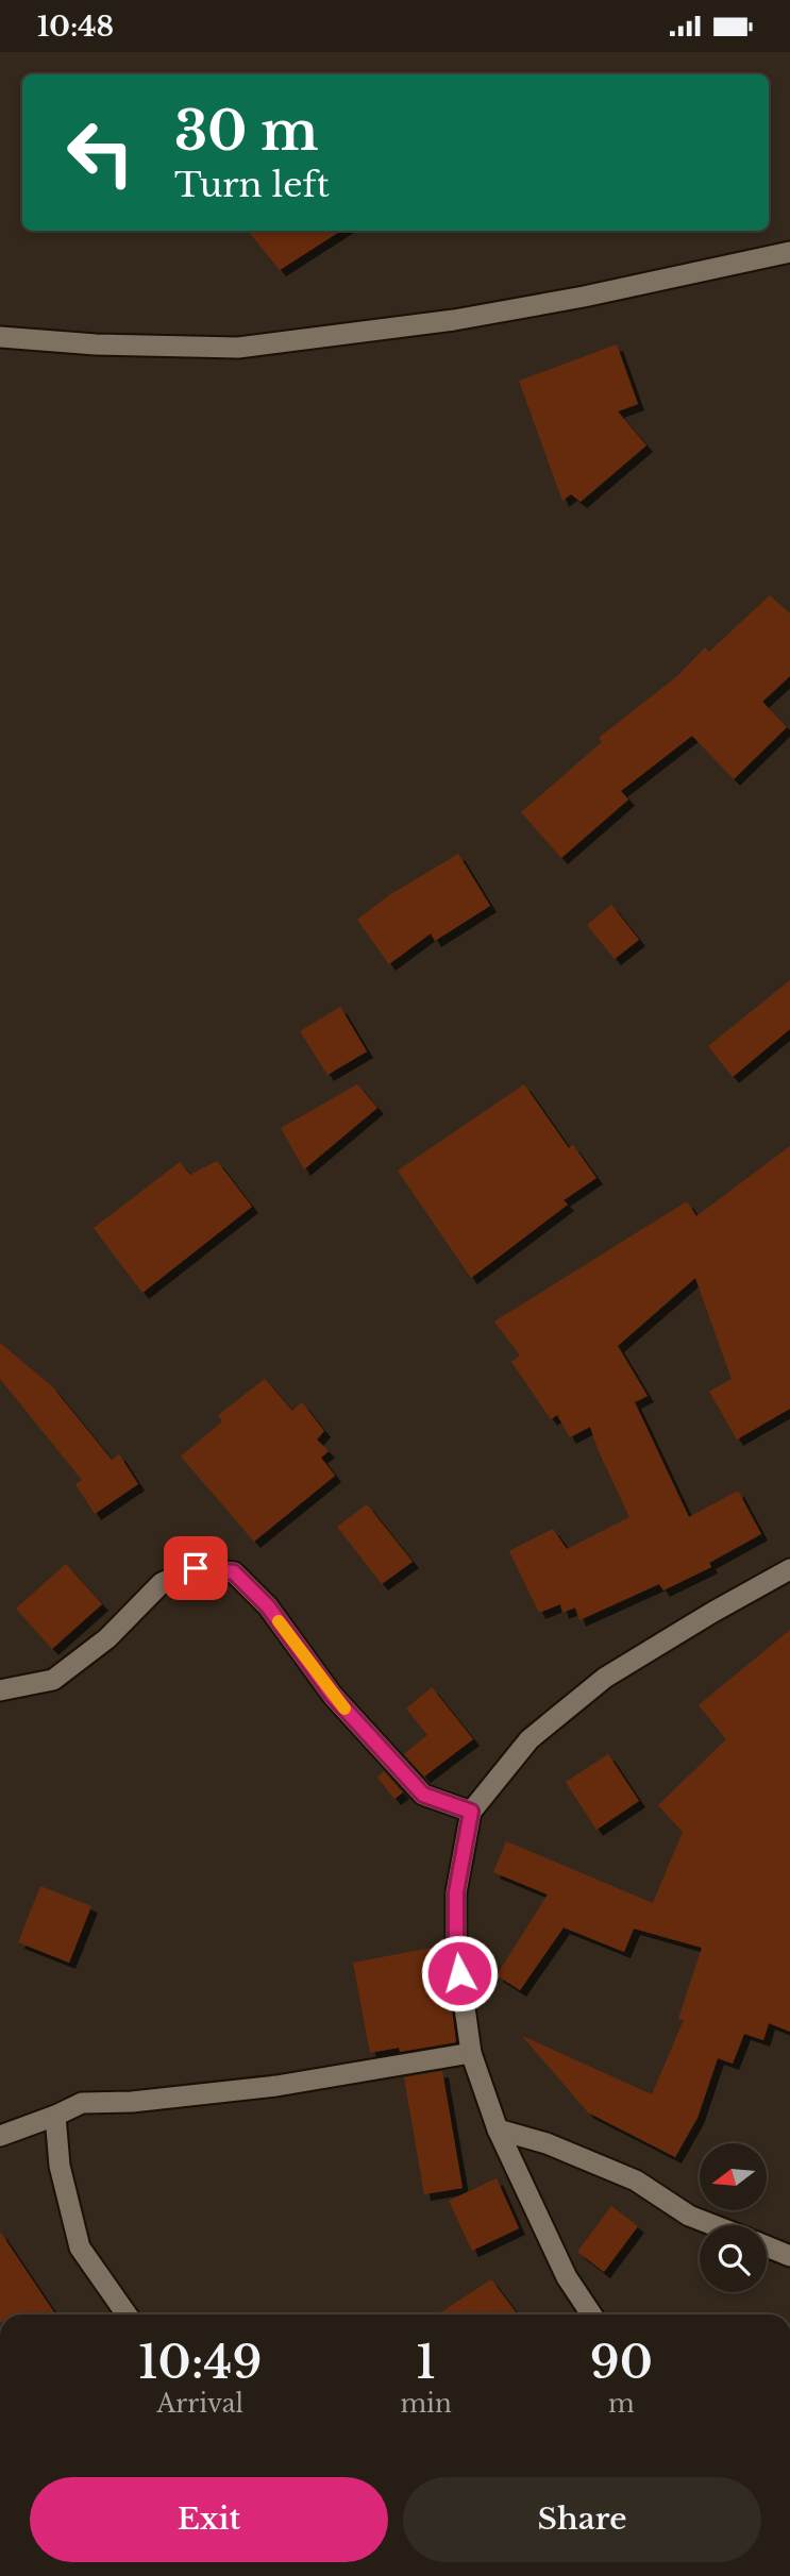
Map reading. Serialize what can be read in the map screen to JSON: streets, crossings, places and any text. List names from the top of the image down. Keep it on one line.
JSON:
{"north":"left","page":{"status":"10:48","turn":["30 m","Turn left"],"eta":["10:49","Arrival","1","min","90","m"],"buttons":["Exit","Share"]}}
